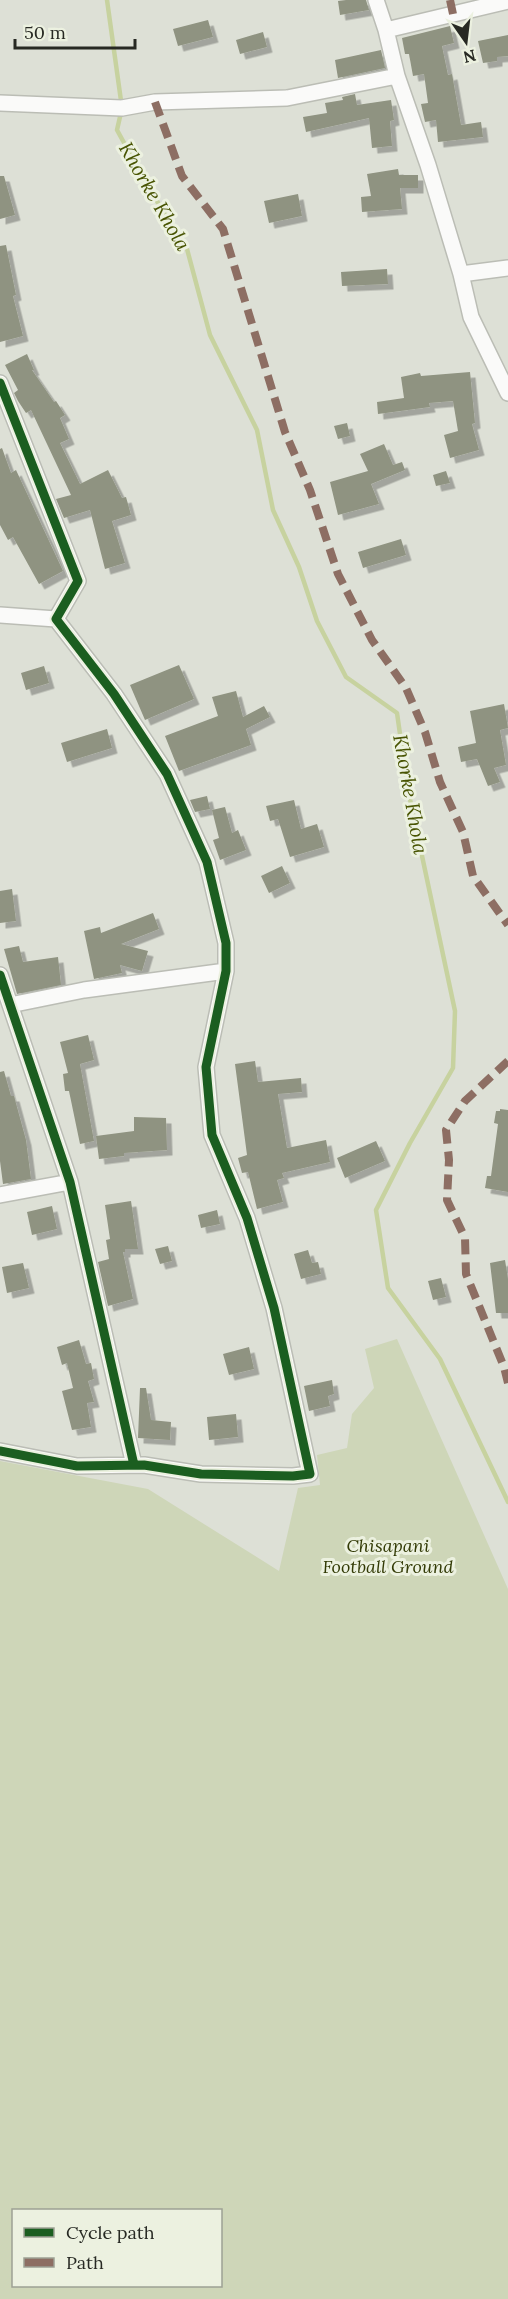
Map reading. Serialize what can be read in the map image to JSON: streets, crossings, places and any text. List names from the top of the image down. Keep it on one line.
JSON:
{"water":["Khorke Khola"],"parks":["Chisapani Football Ground"],"legend":["Cycle path","Path"],"scale_bar":"50 m","north":"bottom"}
